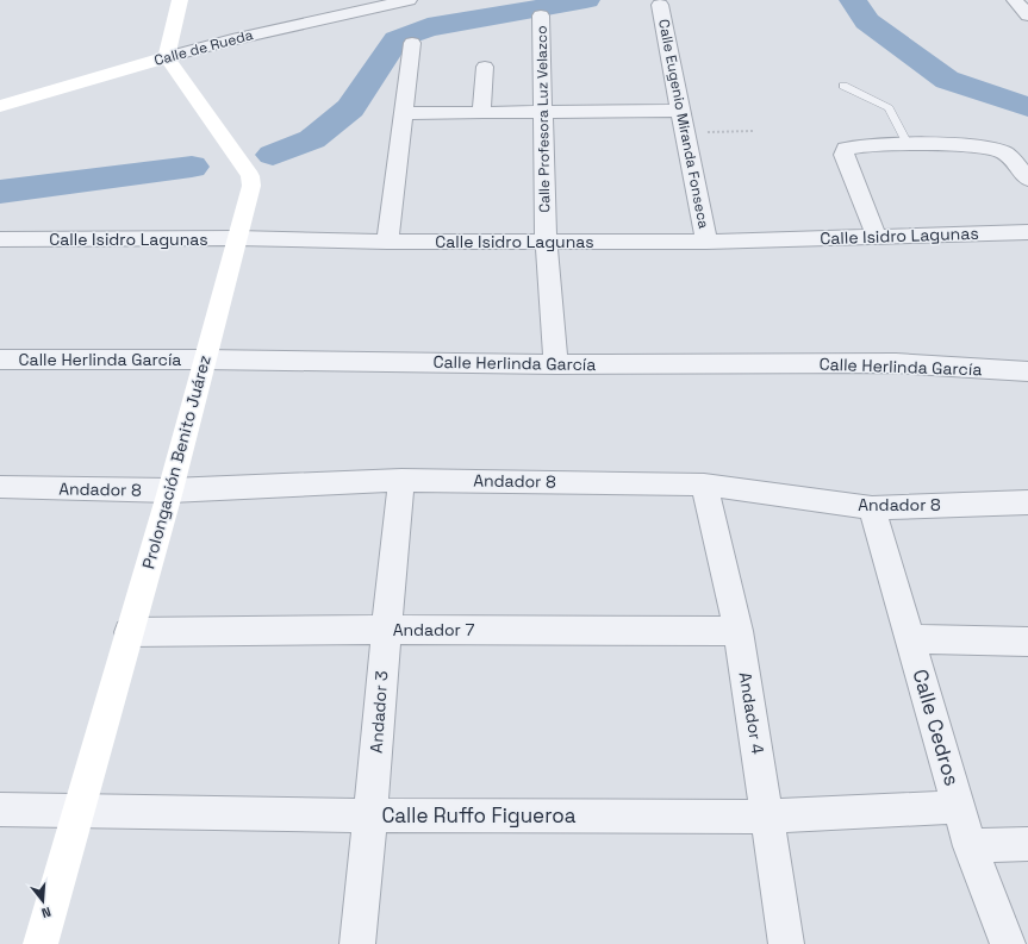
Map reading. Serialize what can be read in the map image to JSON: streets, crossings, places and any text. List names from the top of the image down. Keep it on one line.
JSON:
{"streets":{"street":["Calle de Rueda","Calle Profesora Luz Velazco","Calle Eugenio Miranda Fonseca","Calle Isidro Lagunas","Calle Herlinda García","Prolongación Benito Juárez","Andador 8","Andador 7","Andador 3","Andador 4","Calle Cedros","Calle Ruffo Figueroa"]},"crossings":[["Calle de Rueda","Prolongación Benito Juárez"],["Calle Profesora Luz Velazco","Calle Isidro Lagunas"],["Calle Profesora Luz Velazco","Calle Herlinda García"],["Calle Eugenio Miranda Fonseca","Calle Isidro Lagunas"],["Calle Isidro Lagunas","Prolongación Benito Juárez"],["Calle Herlinda García","Prolongación Benito Juárez"],["Prolongación Benito Juárez","Andador 8"],["Prolongación Benito Juárez","Andador 7"],["Prolongación Benito Juárez","Calle Ruffo Figueroa"],["Andador 8","Andador 3"],["Andador 8","Andador 4"],["Andador 8","Calle Cedros"],["Andador 7","Andador 3"],["Andador 7","Andador 4"],["Andador 3","Calle Ruffo Figueroa"],["Andador 4","Calle Ruffo Figueroa"],["Calle Cedros","Calle Ruffo Figueroa"]],"north":"bottom"}
